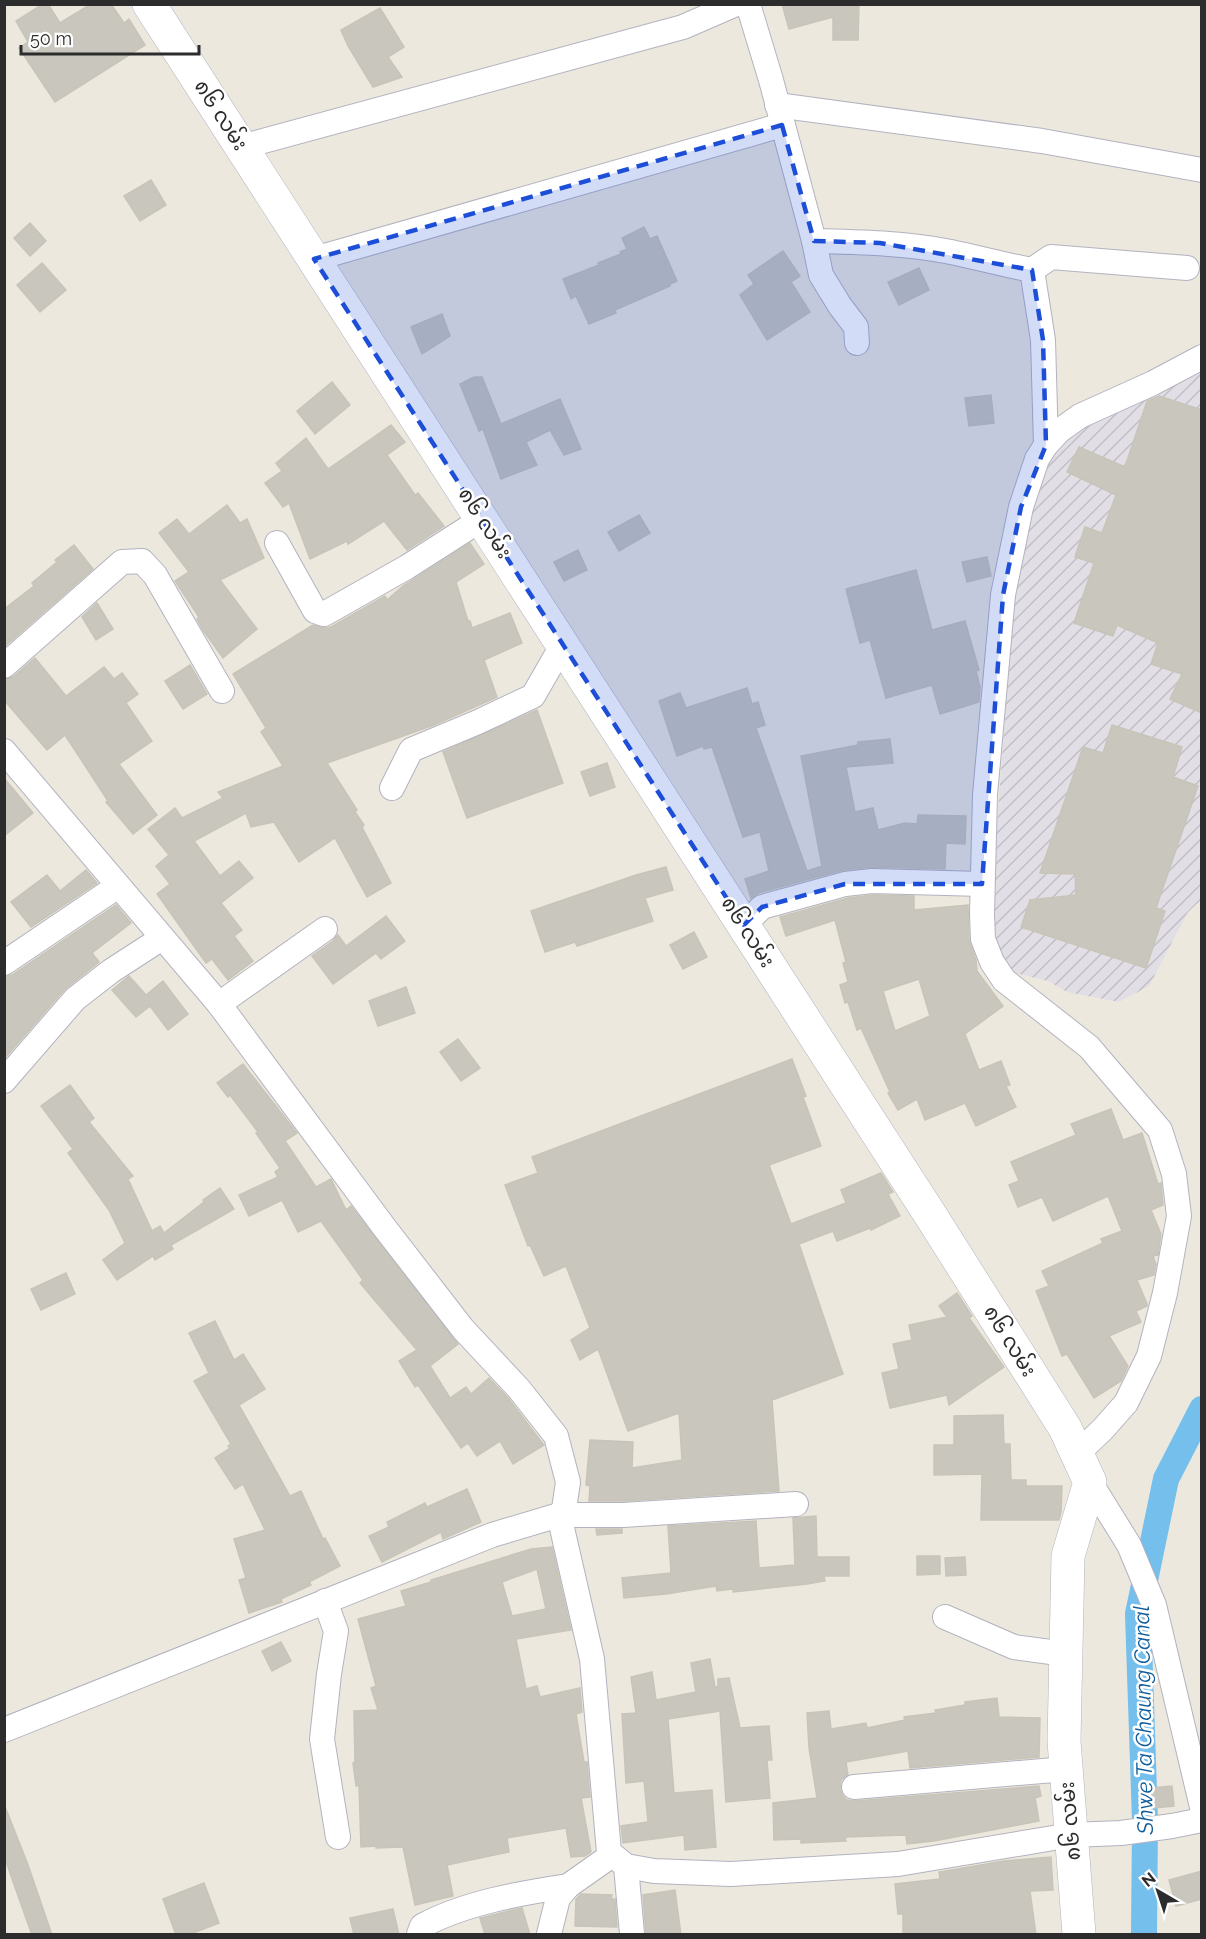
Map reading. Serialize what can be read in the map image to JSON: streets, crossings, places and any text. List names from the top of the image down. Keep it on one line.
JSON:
{"streets":{"street":["၈၆ လမ်း"]},"water":["Shwe Ta Chaung Canal"],"scale_bar":"50 m","north":"top left"}
